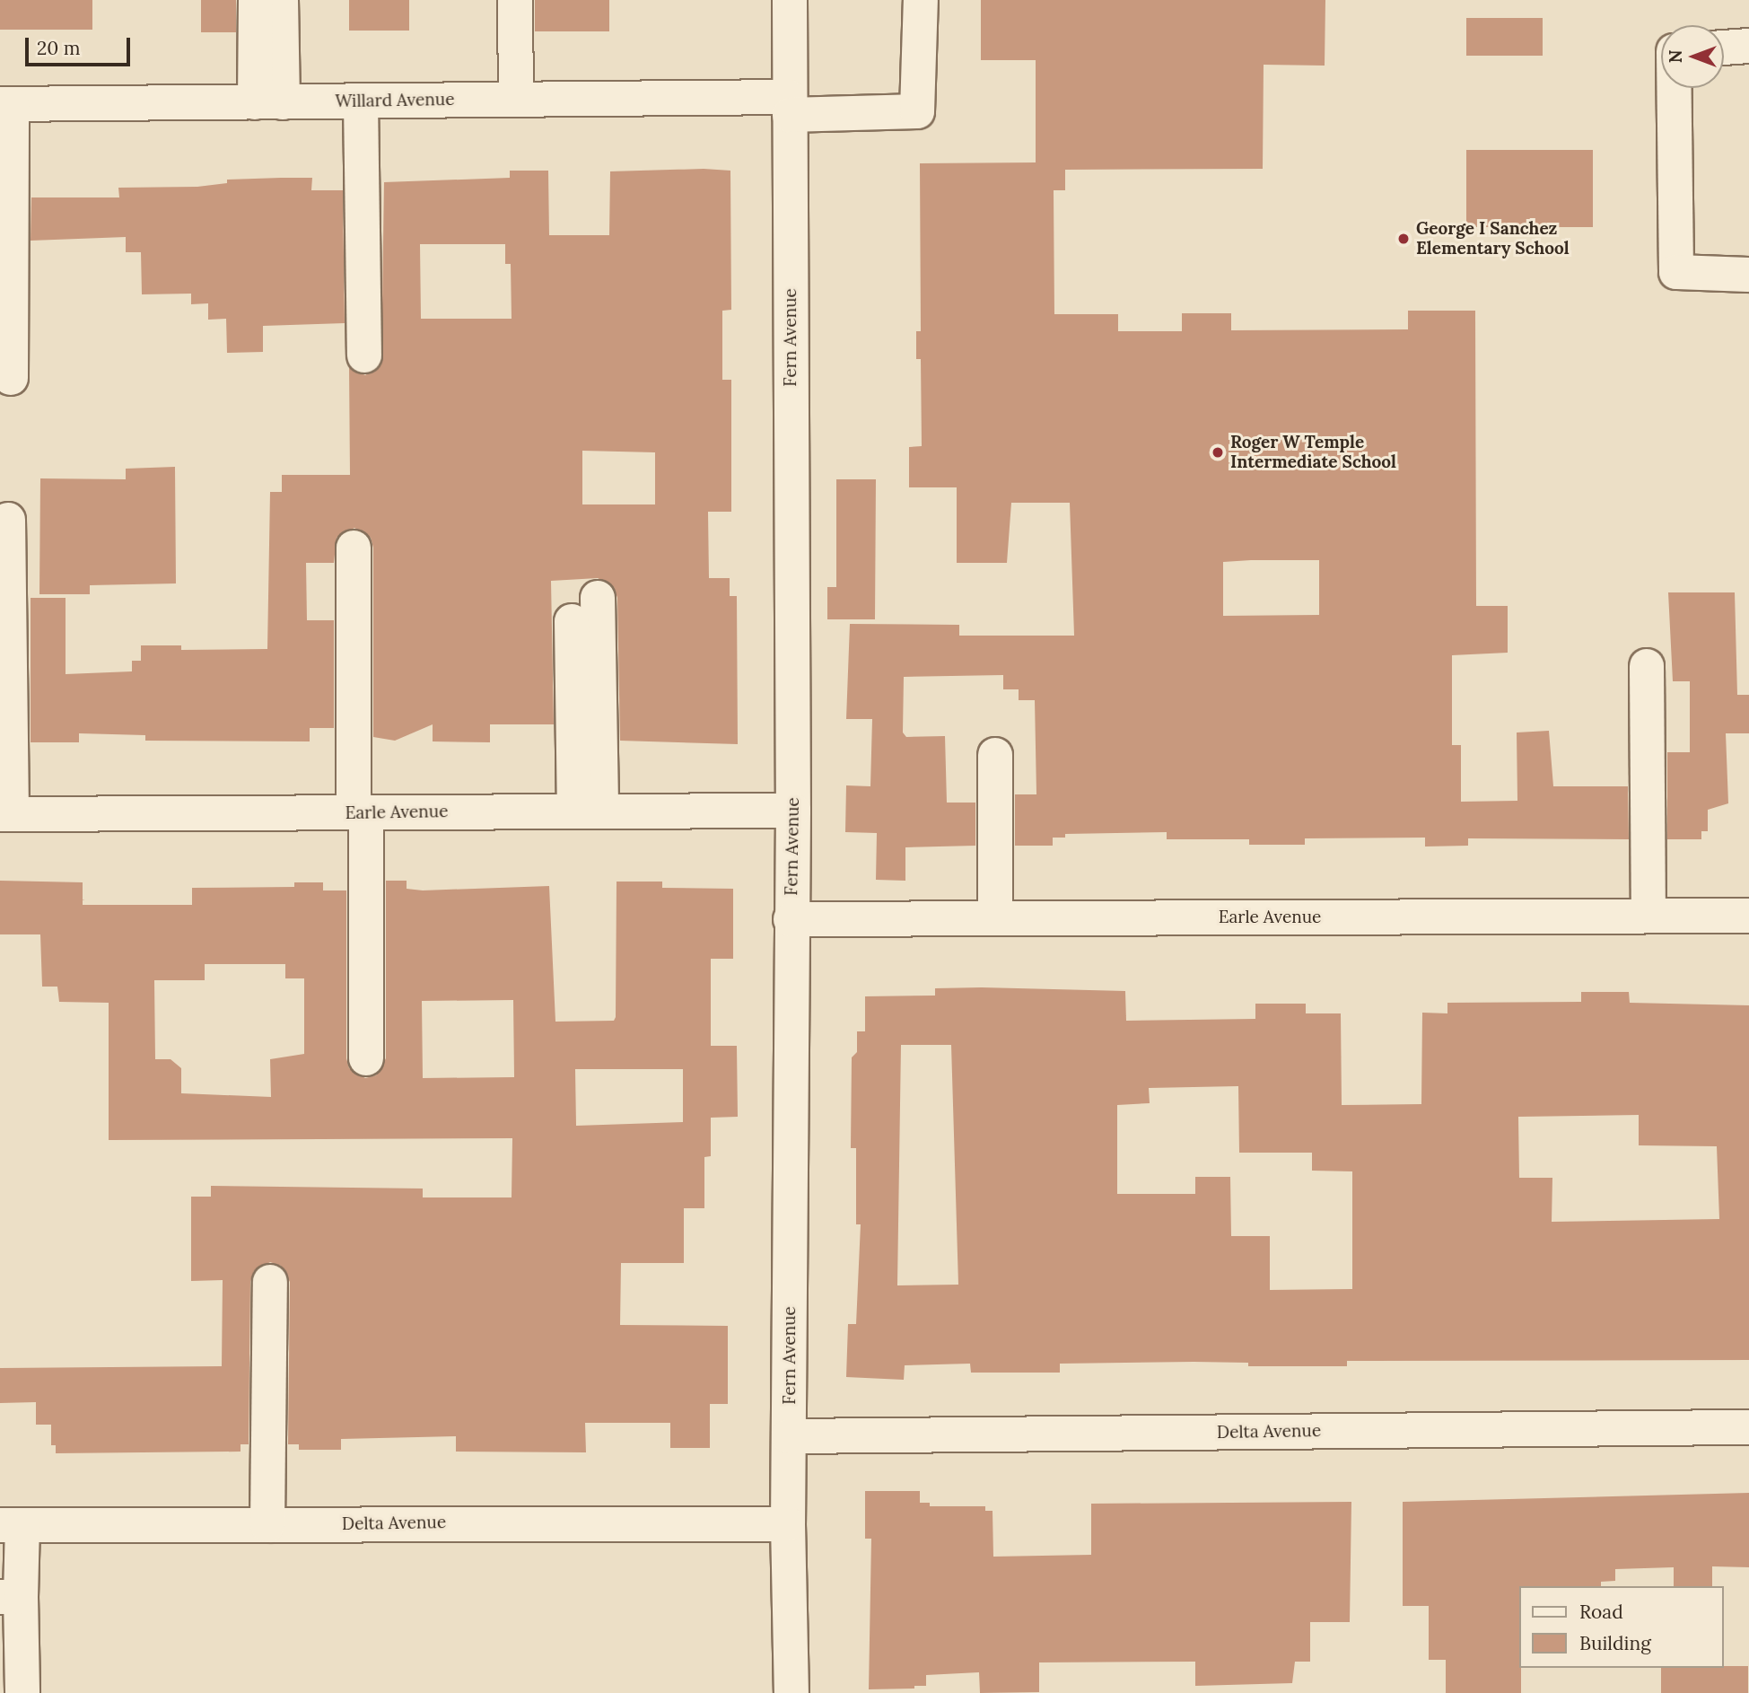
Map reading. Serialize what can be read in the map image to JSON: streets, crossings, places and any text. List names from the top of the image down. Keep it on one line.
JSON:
{"streets":{"street":["Willard Avenue","Fern Avenue","Earle Avenue","Delta Avenue"]},"crossings":[["Willard Avenue","Fern Avenue"],["Fern Avenue","Earle Avenue"],["Fern Avenue","Delta Avenue"]],"places":["George I Sanchez Elementary School","Roger W Temple Intermediate School"],"legend":["Road","Building"],"scale_bar":"20 m","north":"left"}
